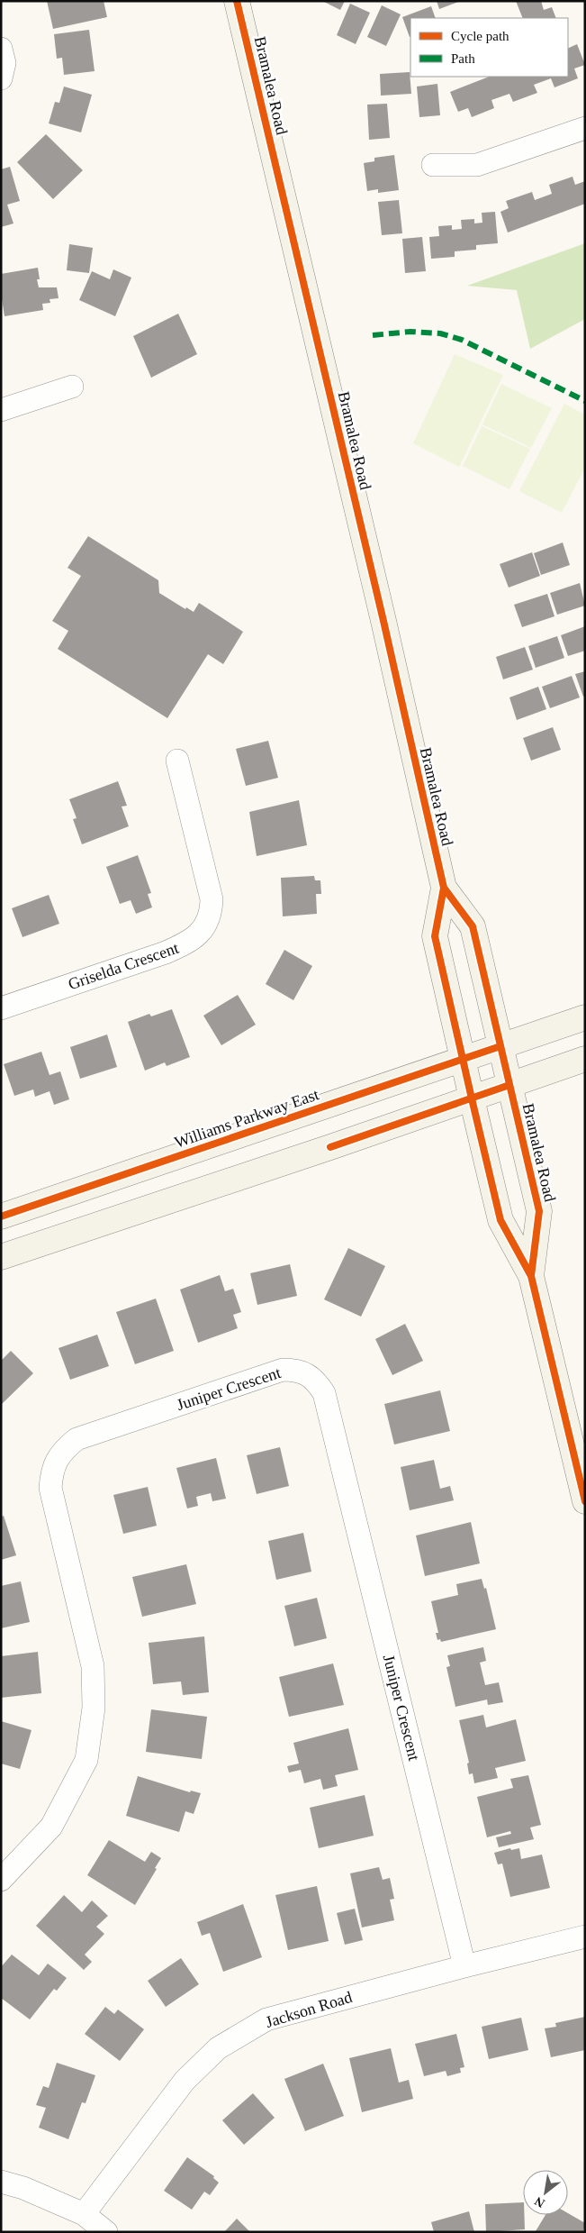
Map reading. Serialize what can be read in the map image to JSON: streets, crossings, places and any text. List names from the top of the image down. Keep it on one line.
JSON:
{"streets":{"main road":["Bramalea Road","Williams Parkway East"],"street":["Griselda Crescent","Juniper Crescent","Jackson Road"]},"crossings":[["Bramalea Road","Williams Parkway East"],["Juniper Crescent","Jackson Road"]],"legend":["Cycle path","Path"],"north":"bottom left"}
